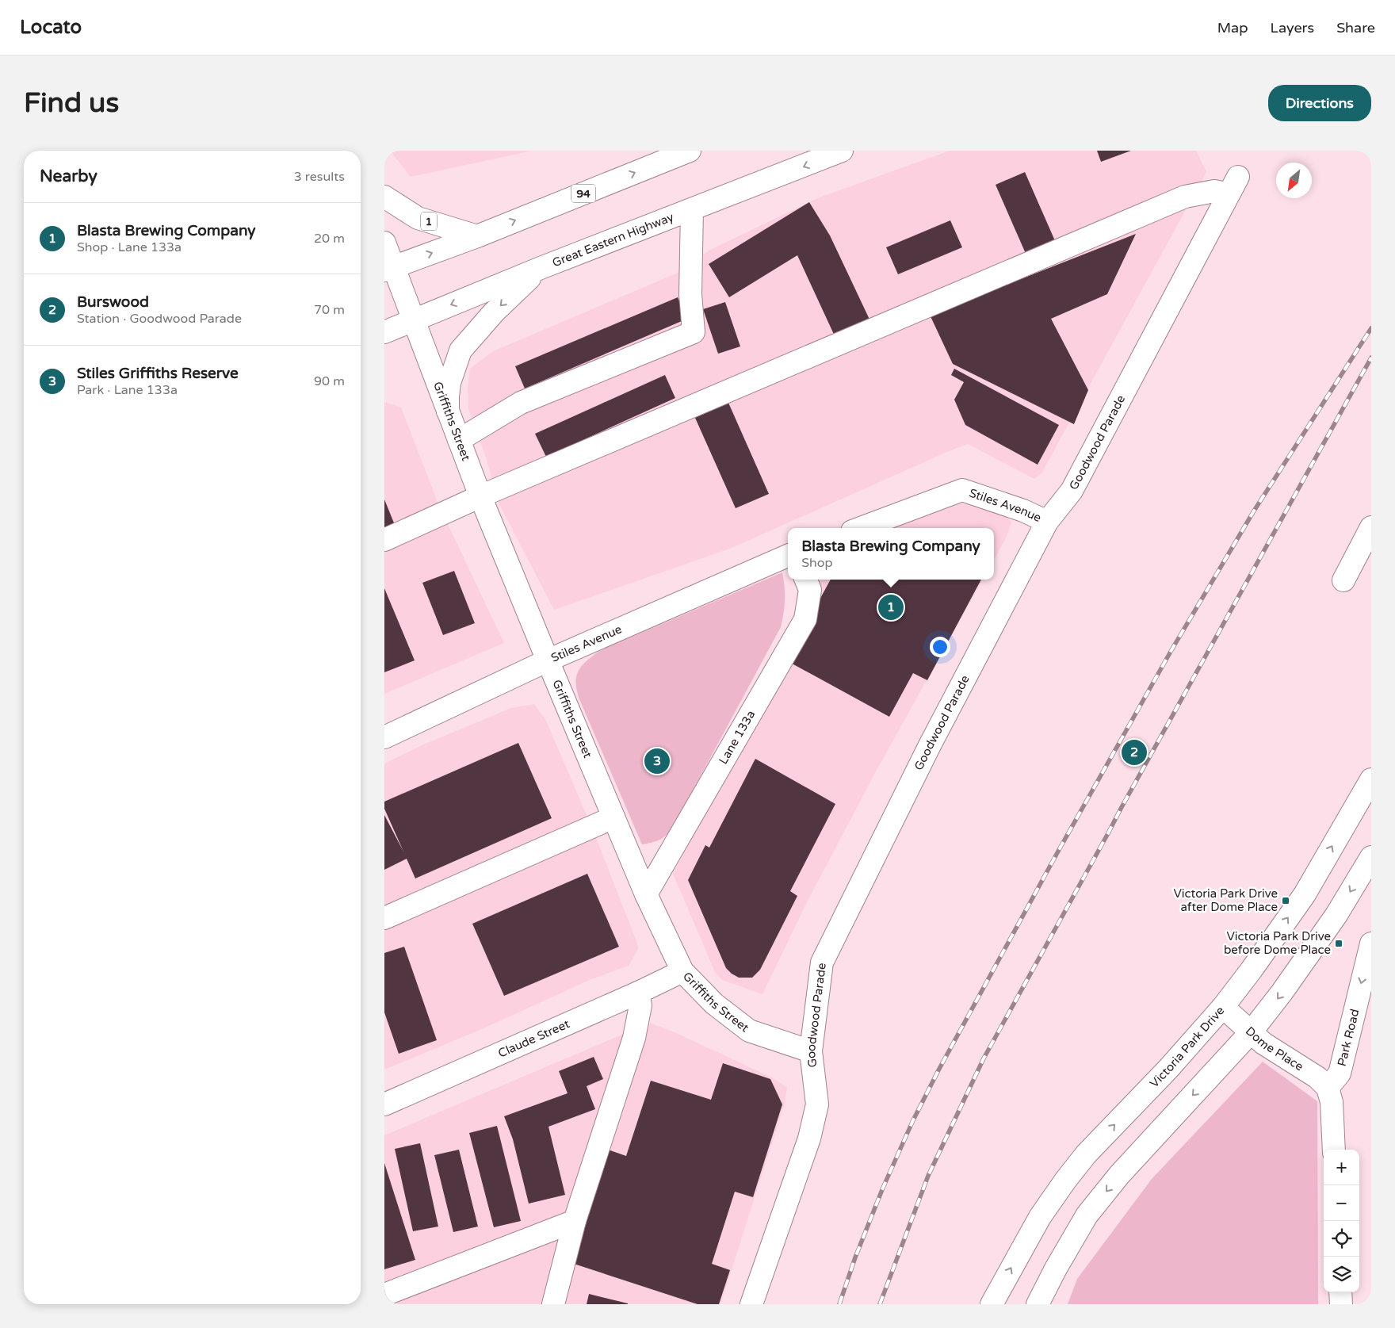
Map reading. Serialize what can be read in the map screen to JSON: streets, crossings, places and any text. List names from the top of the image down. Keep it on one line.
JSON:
{"streets":{"main road":["94","1","Great Eastern Highway","Griffiths Street","Goodwood Parade","Stiles Avenue","Lane 133a","Park Road","Claude Street","Victoria Park Drive","Dome Place"]},"crossings":[["94","1"],["94","Griffiths Street"],["Great Eastern Highway","Griffiths Street"],["Griffiths Street","Goodwood Parade"],["Griffiths Street","Stiles Avenue"],["Griffiths Street","Lane 133a"],["Griffiths Street","Claude Street"],["Goodwood Parade","Stiles Avenue"],["Park Road","Dome Place"],["Victoria Park Drive","Dome Place"]],"places":{"transit":["Victoria Park Drive after Dome Place","Victoria Park Drive before Dome Place"]},"north":"bottom left","page":{"header":"Locato","nav":["Map","Layers","Share"],"buttons":"Directions","title":"Find us","heading":["Nearby","3 results"],"list":[{"mark":"1","name":"Blasta Brewing Company","note":"Shop · Lane 133a","value":"20 m"},{"mark":"2","name":"Burswood","note":"Station · Goodwood Parade","value":"70 m"},{"mark":"3","name":"Stiles Griffiths Reserve","note":"Park · Lane 133a","value":"90 m"}],"popup":["Blasta Brewing Company","Shop"],"pins":["1","2","3"],"map_buttons":["+","−"]}}
